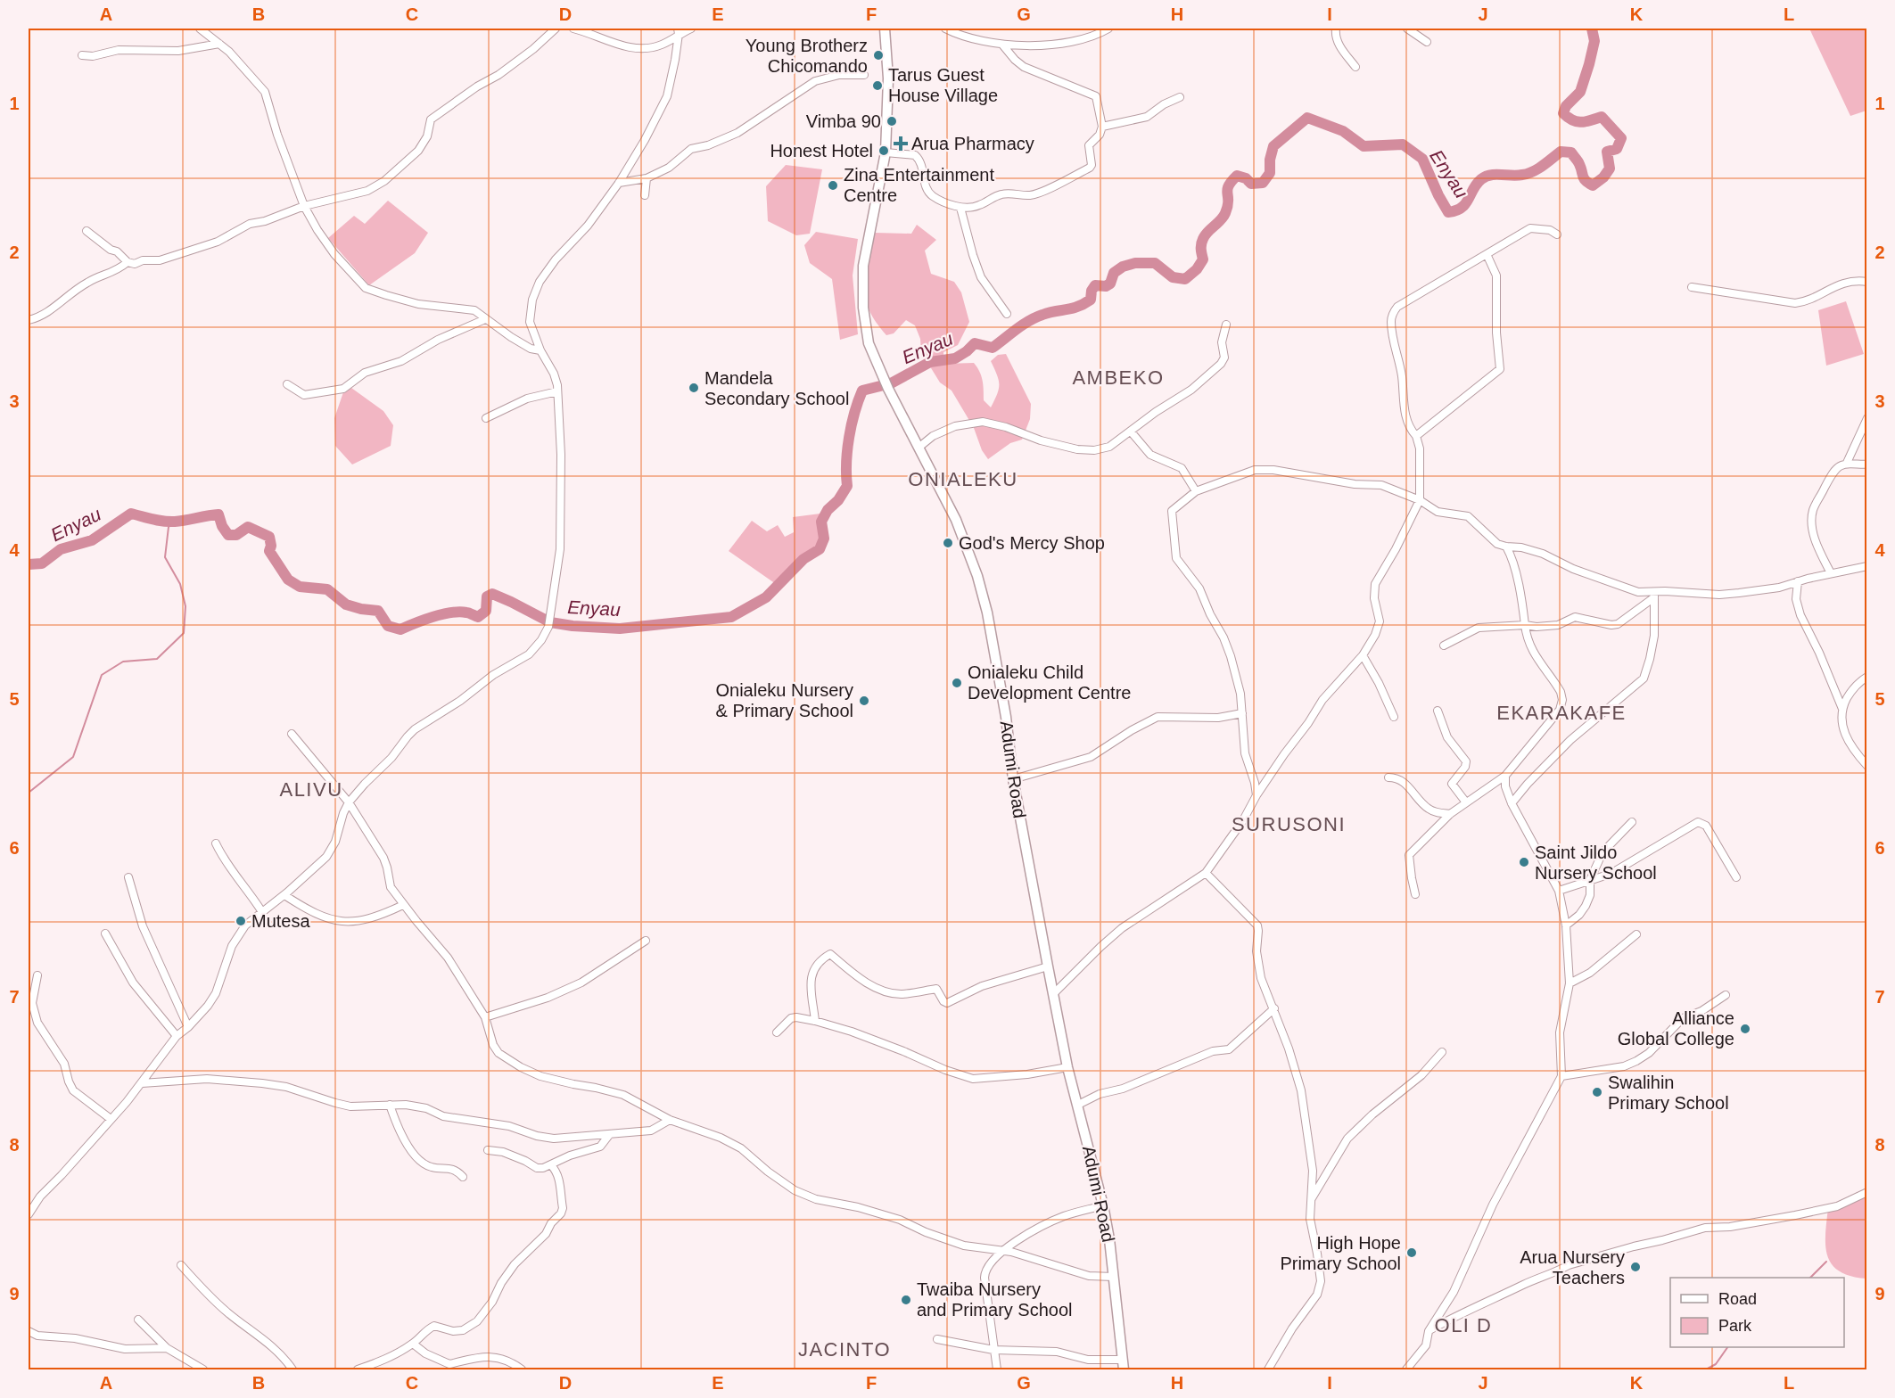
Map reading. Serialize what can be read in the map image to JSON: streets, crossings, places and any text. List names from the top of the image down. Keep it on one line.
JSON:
{"streets":{"main road":["Adumi Road"]},"districts":["AMBEKO","ONIALEKU","EKARAKAFE","ALIVU","SURUSONI","OLI D","JACINTO"],"water":["Enyau"],"places":{"other":["Young Brotherz Chicomando","Tarus Guest House Village","Vimba 90","Honest Hotel","Zina Entertainment Centre","Mandela Secondary School","God's Mercy Shop","Onialeku Child Development Centre","Onialeku Nursery & Primary School","Saint Jildo Nursery School","Mutesa","Alliance Global College","Swalihin Primary School","High Hope Primary School","Arua Nursery Teachers","Twaiba Nursery and Primary School"],"health":["Arua Pharmacy"]},"legend":["Road","Park"],"grid":{"columns":["A","B","C","D","E","F","G","H","I","J","K","L"],"rows":["1","2","3","4","5","6","7","8","9"]}}
